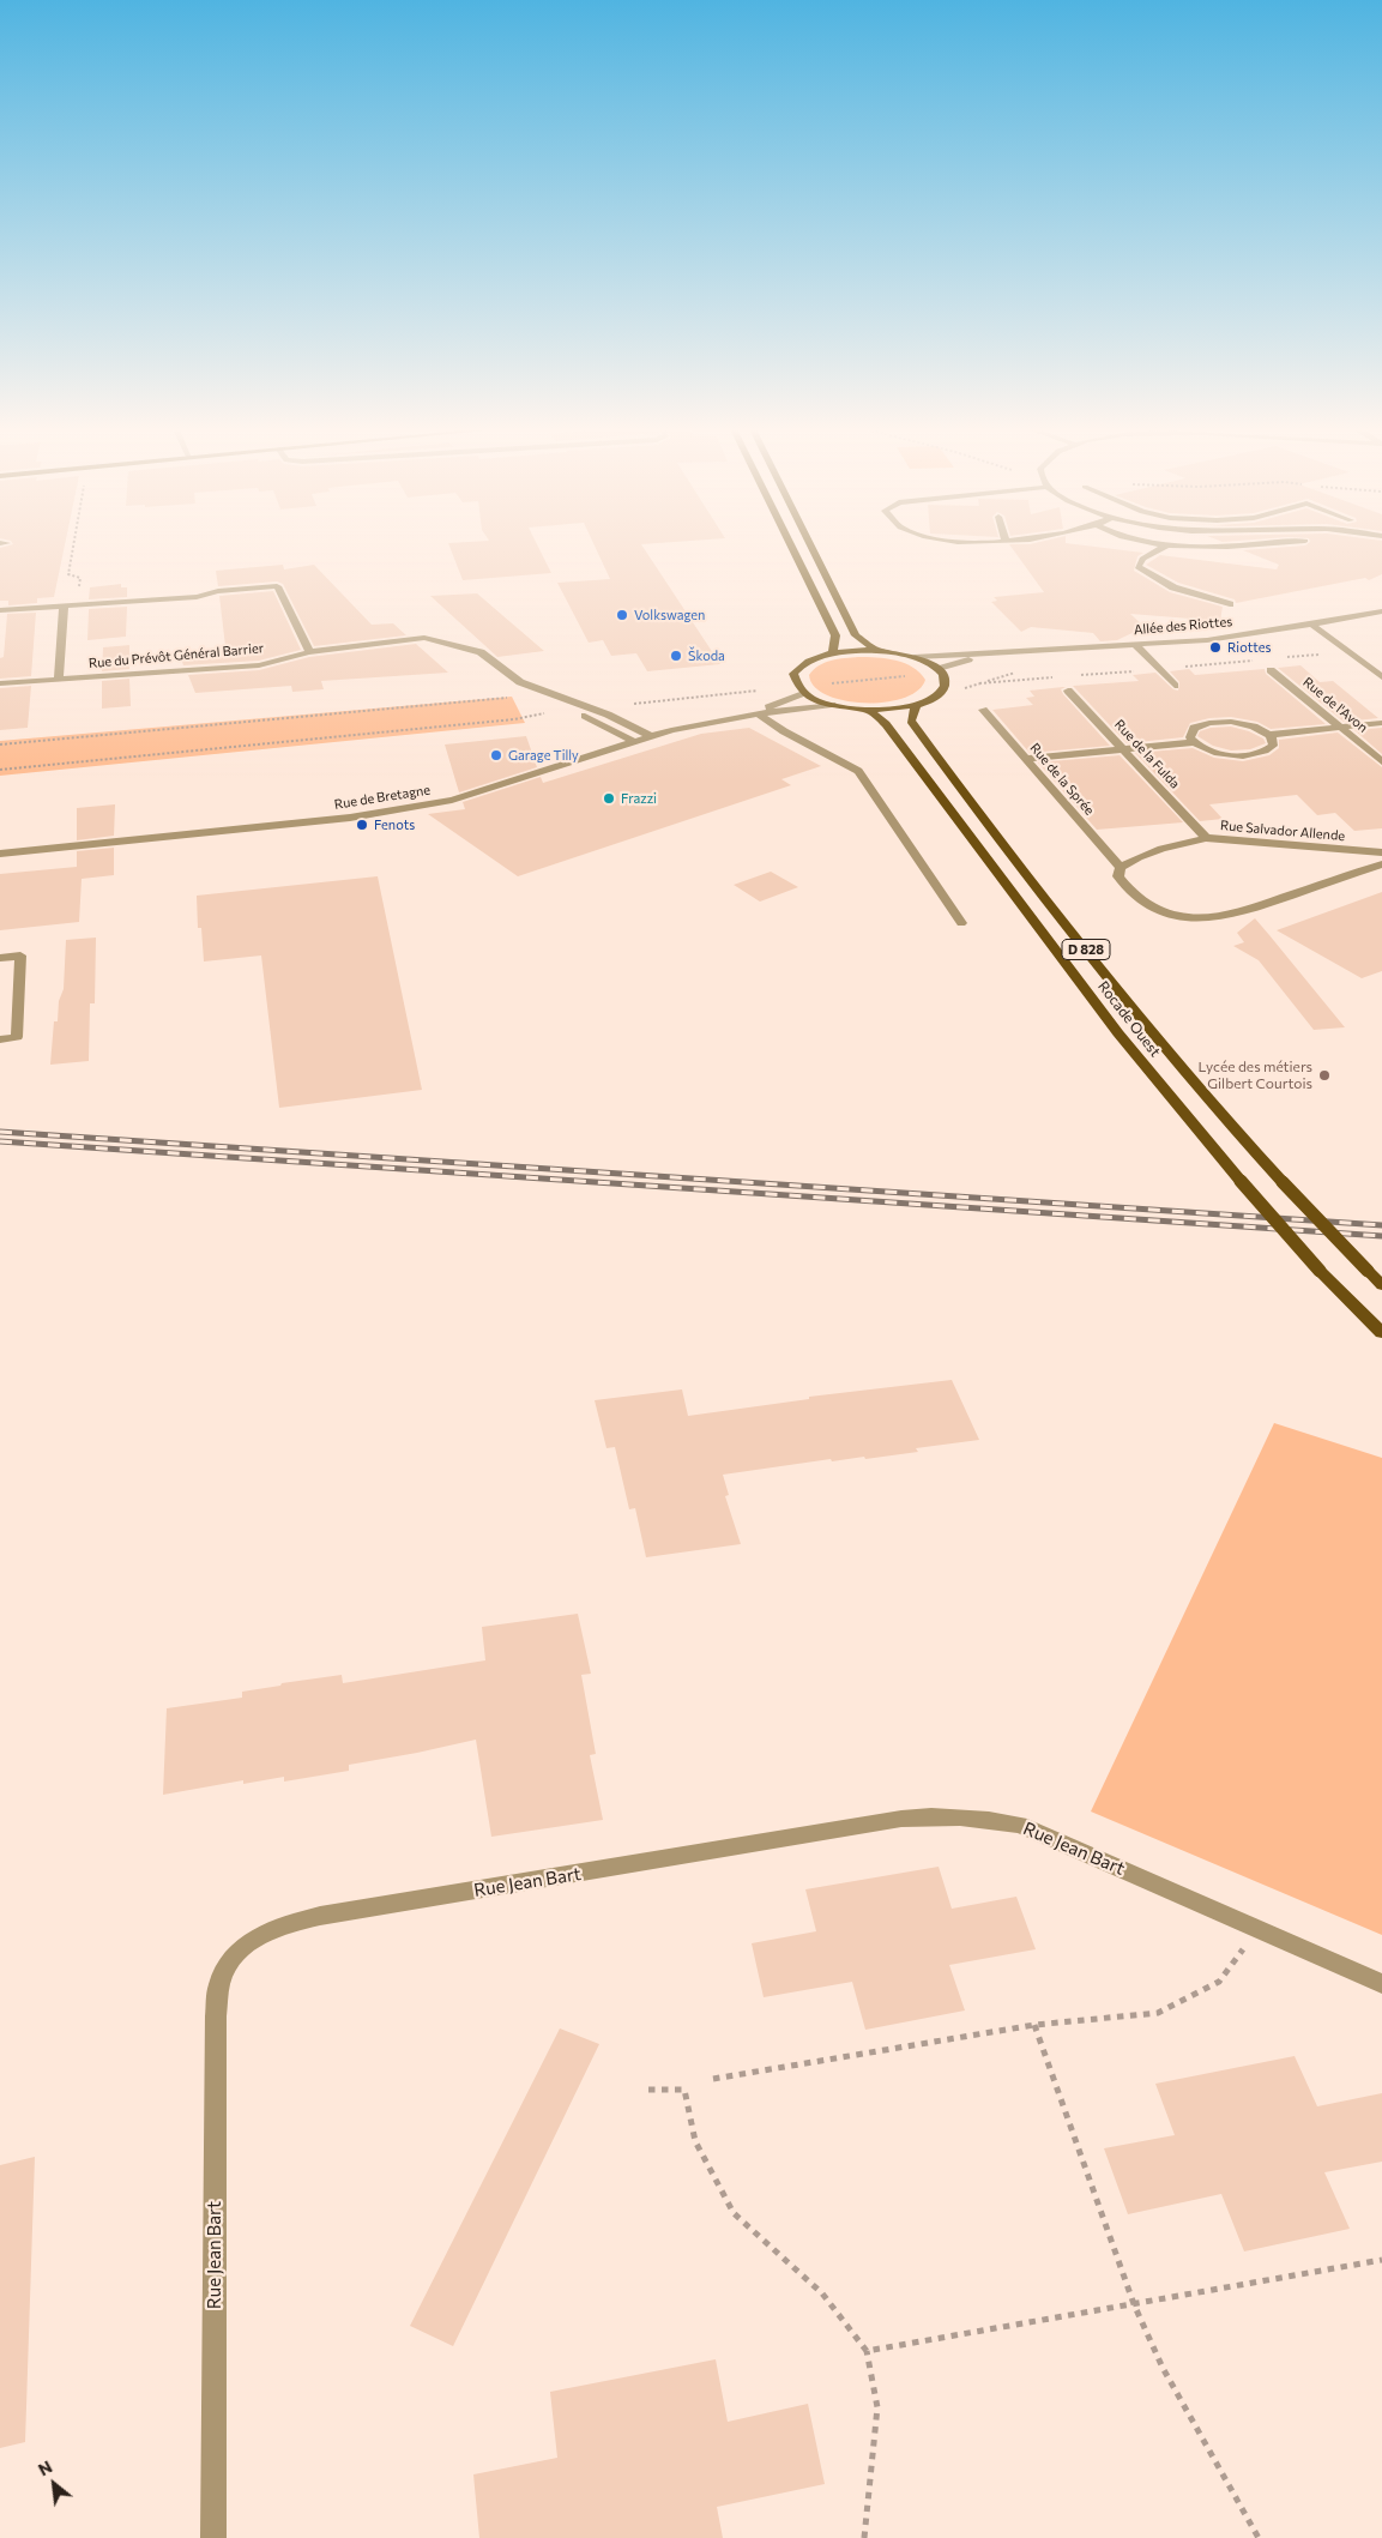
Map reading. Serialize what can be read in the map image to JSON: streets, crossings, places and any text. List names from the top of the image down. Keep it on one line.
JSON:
{"streets":{"main road":["D 828","Rocade Ouest"],"street":["Allée des Riottes","Rue du Prévôt Général Barrier","Rue de l'Avon","Rue de la Fulda","Rue de la Sprée","Rue de Bretagne","Rue Salvador Allende","Rue Jean Bart"]},"crossings":[["Rue du Prévôt Général Barrier","Rue de Bretagne"],["Rue de la Fulda","Rue Salvador Allende"],["Rue de la Sprée","Rue Salvador Allende"]],"places":["Volkswagen","Riottes","Škoda","Garage Tilly","Frazzi","Fenots","Lycée des métiers Gilbert Courtois"],"north":"top left"}
